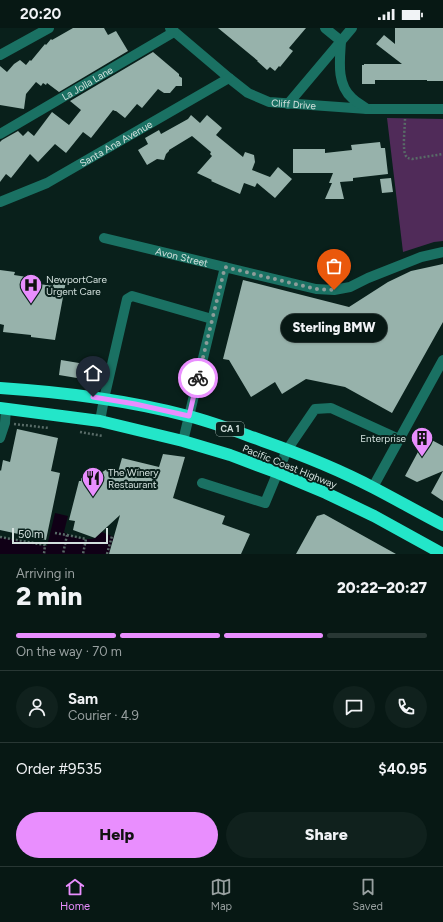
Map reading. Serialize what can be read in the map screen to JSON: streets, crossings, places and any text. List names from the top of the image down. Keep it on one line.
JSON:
{"streets":{"highway":["CA 1","Pacific Coast Highway"],"street":["La Jolla Lane","Cliff Drive","Santa Ana Avenue","Avon Street"]},"crossings":[["La Jolla Lane","Cliff Drive"],["Cliff Drive","Santa Ana Avenue"]],"places":{"other":["Sterling BMW"],"hospital":["NewportCare Urgent Care"],"building":["Enterprise"],"restaurant":["The Winery Restaurant"]},"scale_bar":"50 m","page":{"status":"20:20","bubble":"Sterling BMW","scale":"50 m","heading":["2 min","Arriving in","20:22–20:27"],"panel":["Sam","Courier · 4.9","Order #9535","$40.95"],"bar":"On the way · 70 m","buttons":["Help","Share"],"tabs":["Home","Map","Saved"]}}
